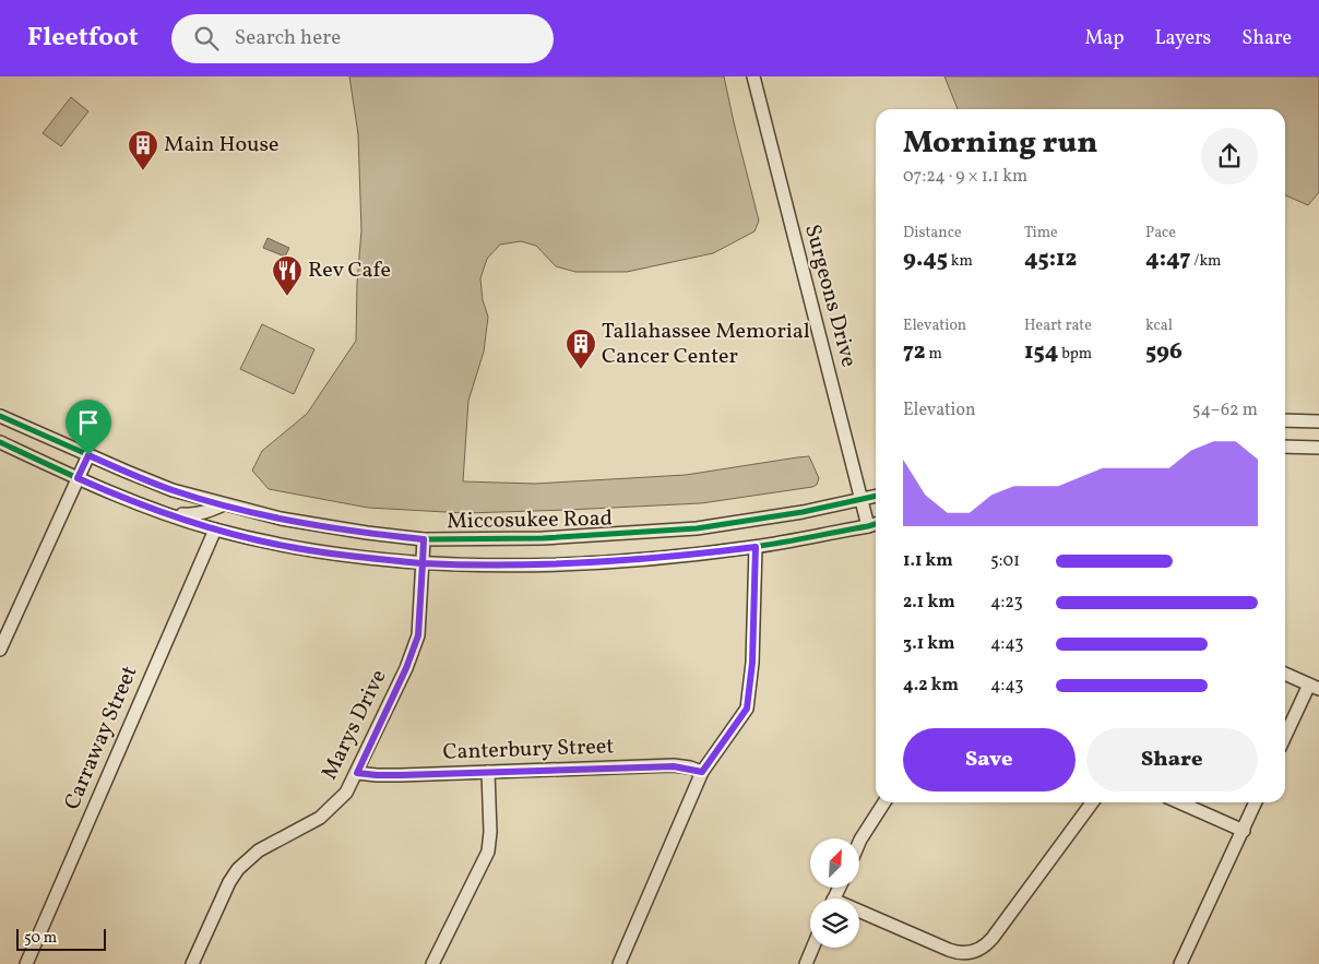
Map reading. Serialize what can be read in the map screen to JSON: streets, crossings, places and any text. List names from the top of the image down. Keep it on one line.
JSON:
{"streets":{"street":["Surgeons Drive","Miccosukee Road","Marys Drive","Carraway Street","Canterbury Street"]},"crossings":[["Surgeons Drive","Miccosukee Road"],["Miccosukee Road","Marys Drive"],["Miccosukee Road","Carraway Street"],["Marys Drive","Canterbury Street"]],"places":{"building":["Main House","Tallahassee Memorial Cancer Center"],"restaurant":["Rev Cafe"]},"scale_bar":"50 m","north":"top right","page":{"header":"Fleetfoot","search":"Search here","nav":["Map","Layers","Share"],"heading":["Morning run","07:24 · 9 × 1.1 km"],"stats":[["Distance","9.45 km"],["Time","45:12"],["Pace","4:47 /km"],["Elevation","72 m"],["Heart rate","154 bpm"],["kcal","596"]],"chart":["Elevation","54–62 m"],"list":[{"name":"1.1 km","note":"5:01"},{"name":"2.1 km","note":"4:23"},{"name":"3.1 km","note":"4:43"},{"name":"4.2 km","note":"4:43"}],"buttons":["Save","Share"],"scale":"50 m"}}
